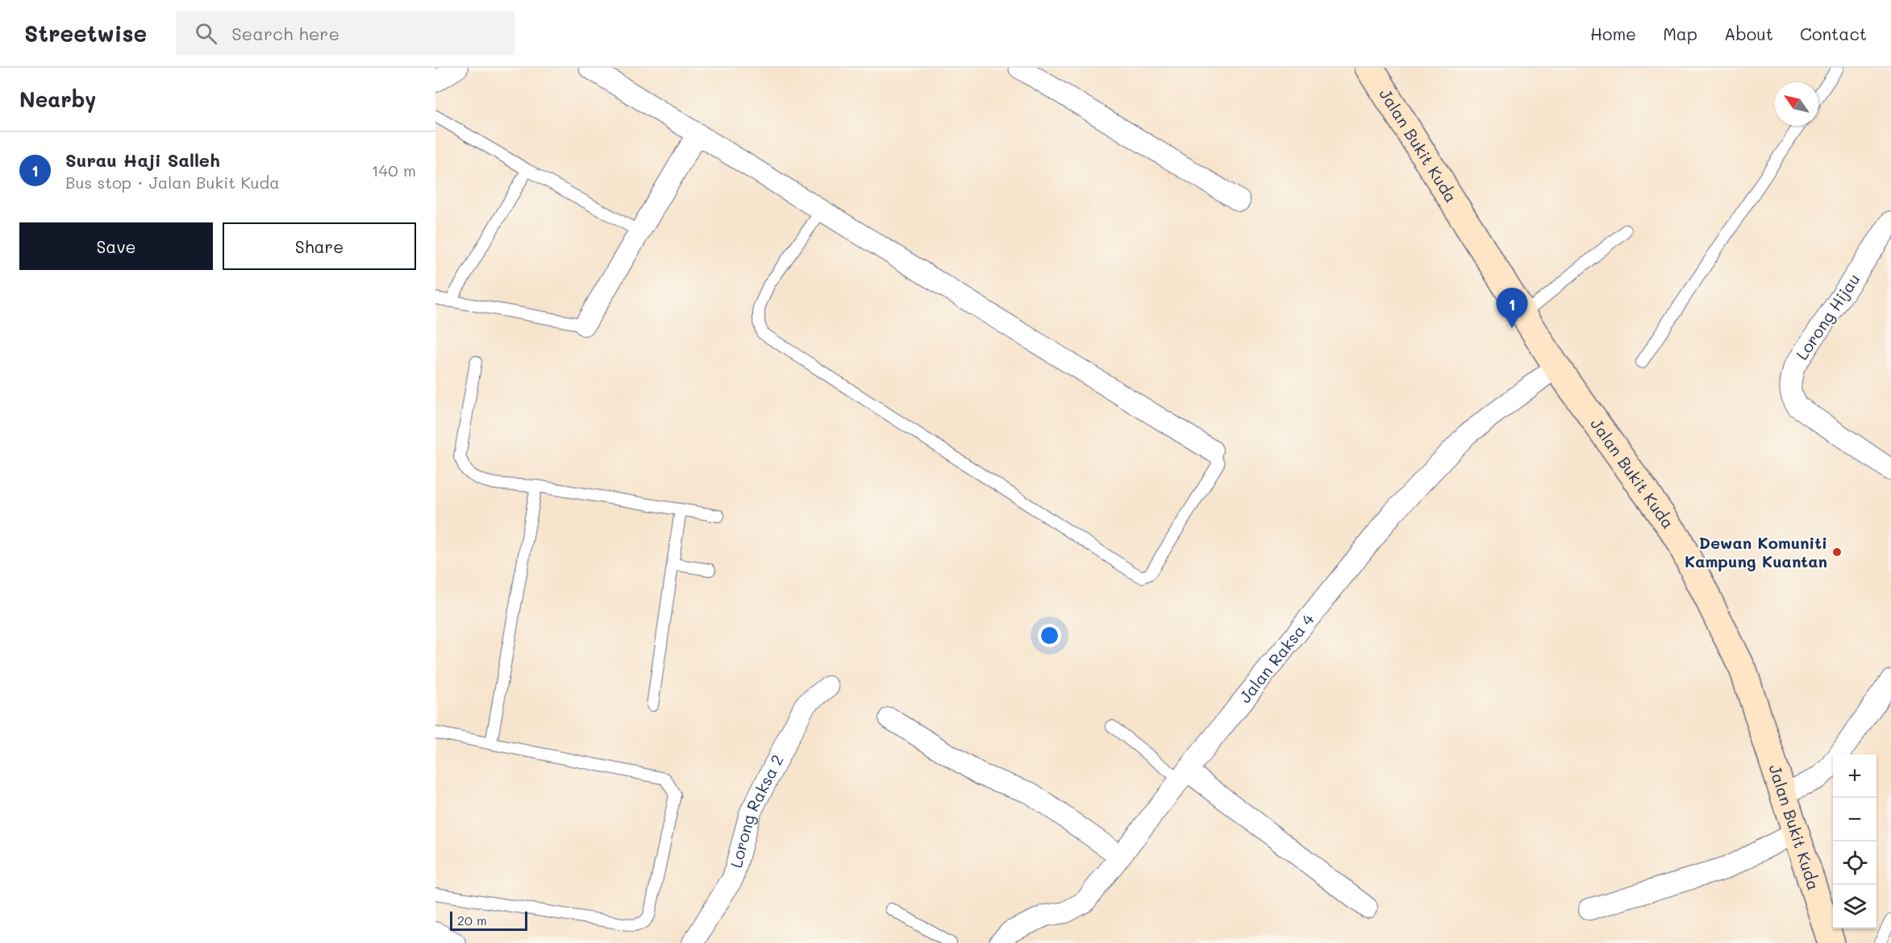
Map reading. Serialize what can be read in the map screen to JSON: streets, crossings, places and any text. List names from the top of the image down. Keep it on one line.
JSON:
{"streets":{"street":["Jalan Bukit Kuda","Lorong Hijau","Jalan Raksa 4","Lorong Raksa 2"]},"crossings":[["Jalan Bukit Kuda","Jalan Raksa 4"]],"places":["Dewan Komuniti Kampung Kuantan"],"scale_bar":"20 m","north":"top left","page":{"header":"Streetwise","search":"Search here","nav":["Home","Map","About","Contact"],"heading":"Nearby","list":[{"mark":"1","name":"Surau Haji Salleh","note":"Bus stop · Jalan Bukit Kuda","value":"140 m"}],"buttons":["Save","Share"],"pins":"1","map_buttons":["+","−"],"scale":"20 m"}}
